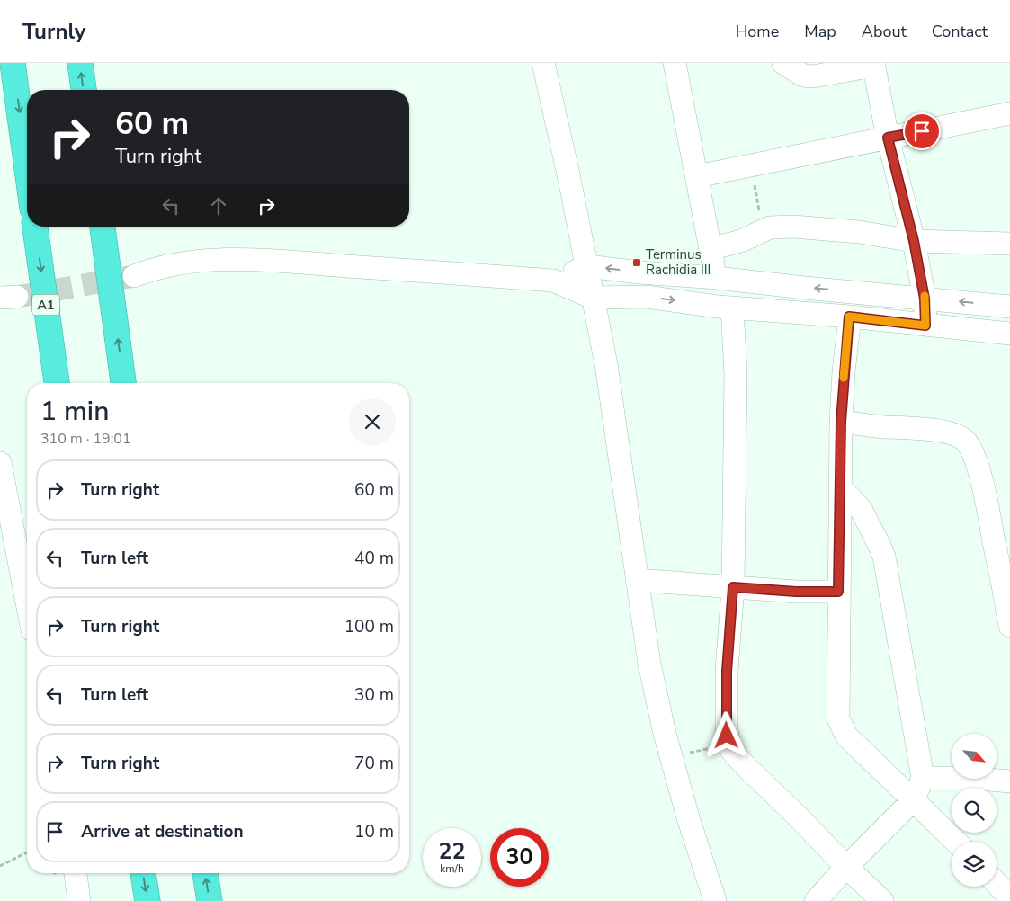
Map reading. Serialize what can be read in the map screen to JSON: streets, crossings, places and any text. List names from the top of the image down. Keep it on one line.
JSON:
{"streets":{"highway":["A1"]},"places":{"transit":["Terminus Rachidia III"]},"north":"bottom right","page":{"header":"Turnly","nav":["Home","Map","About","Contact"],"turn":["60 m","Turn right"],"heading":["1 min","310 m · 19:01"],"list":[{"name":"Turn right","value":"60 m"},{"name":"Turn left","value":"40 m"},{"name":"Turn right","value":"100 m"},{"name":"Turn left","value":"30 m"},{"name":"Turn right","value":"70 m"},{"name":"Arrive at destination","value":"10 m"}],"speed":"22 km/h","limit":"30"}}
